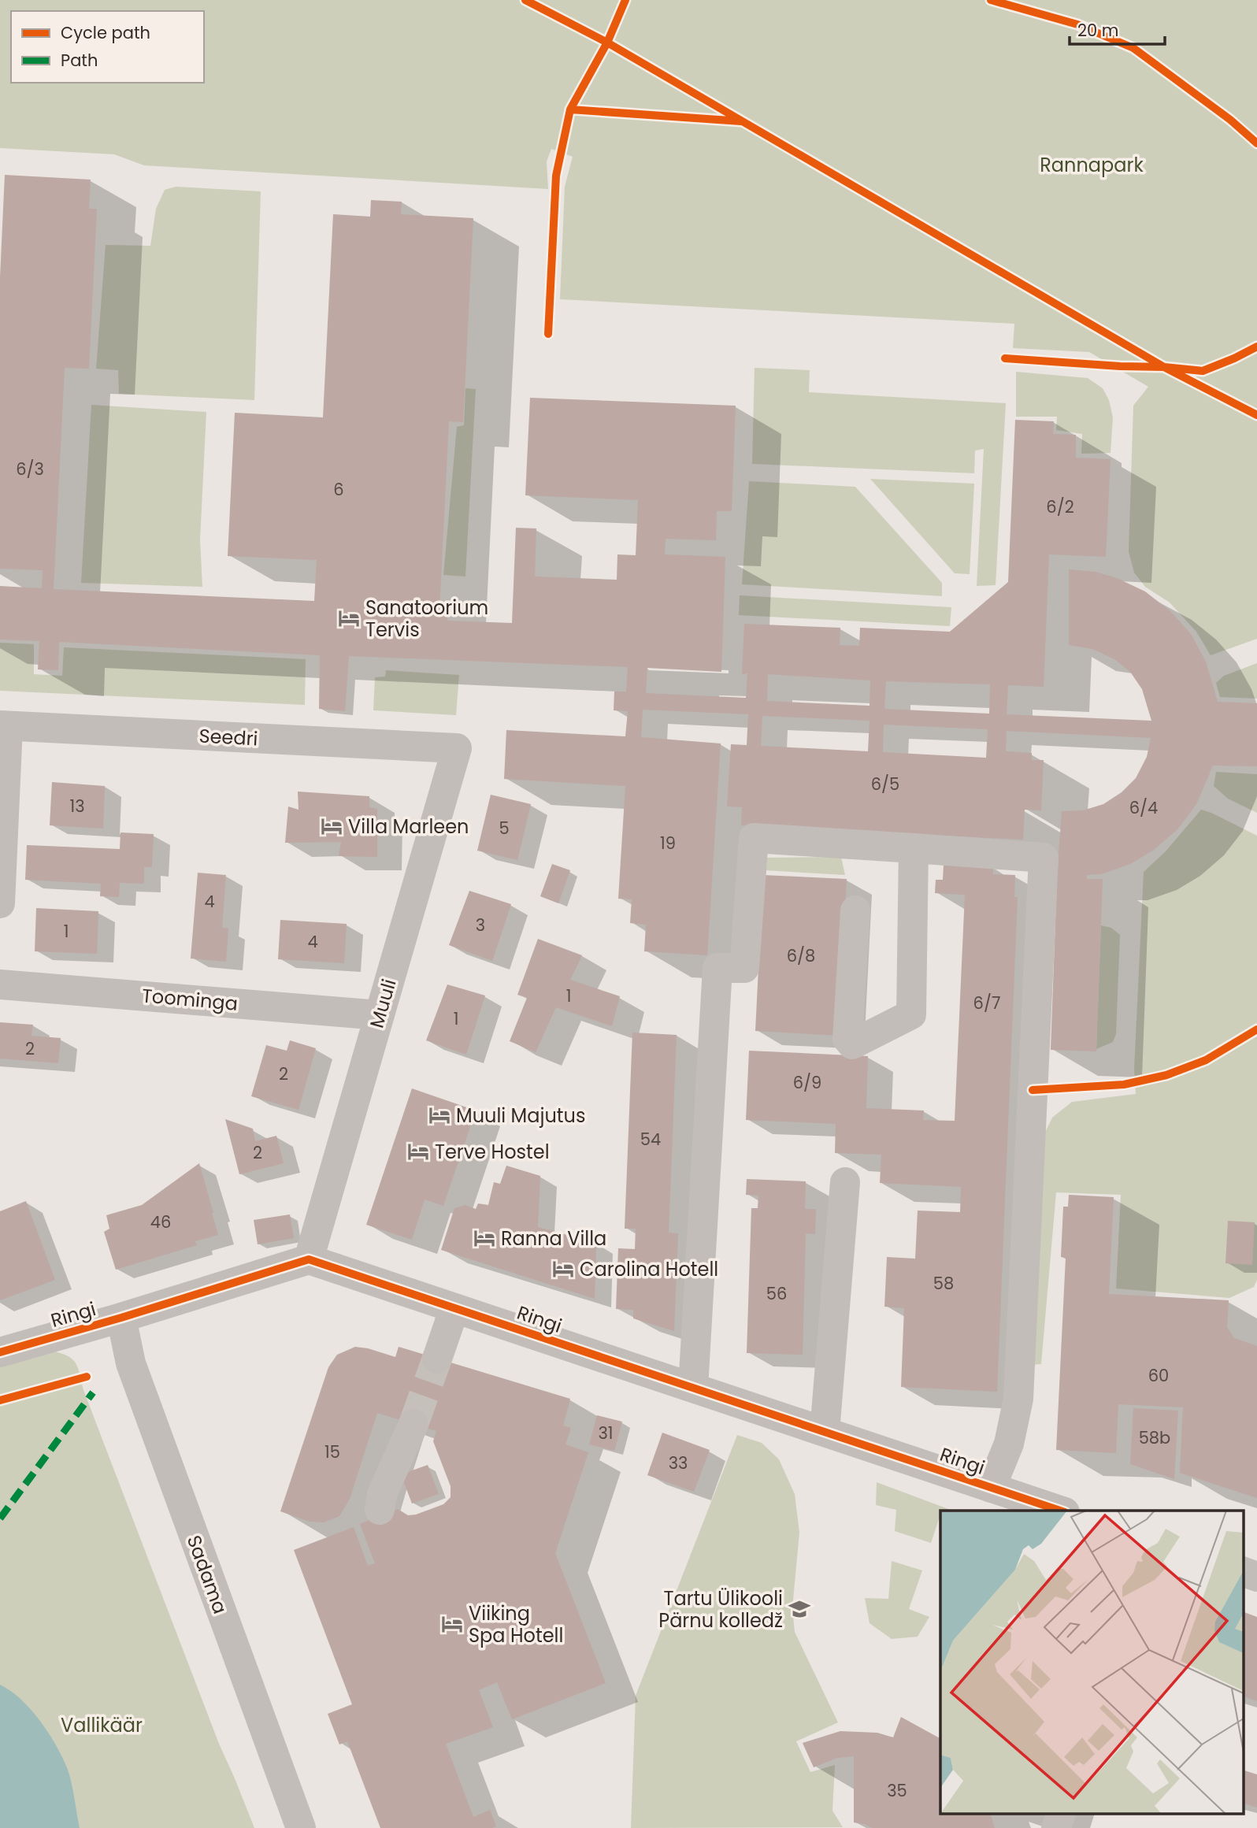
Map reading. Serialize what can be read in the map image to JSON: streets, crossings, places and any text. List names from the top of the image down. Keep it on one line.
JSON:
{"streets":{"street":["Seedri","Toominga","Muuli","Ringi","Sadama"]},"crossings":[["Seedri","Muuli"],["Toominga","Muuli"],["Muuli","Ringi"],["Ringi","Sadama"]],"parks":["Rannapark","Vallikäär"],"places":{"hotel":["Sanatoorium Tervis","Villa Marleen","Muuli Majutus","Terve Hostel","Ranna Villa","Carolina Hotell","Viiking Spa Hotell"],"school or university":["Tartu Ülikooli Pärnu kolledž"]},"house_numbers":["6/3","6","6/2","6/5","13","6/4","5","19","4","3","1","4","6/8","1","6/7","1","2","2","6/9","54","2","46","58","56","60","31","58b","15","33","35"],"legend":["Cycle path","Path"],"scale_bar":"20 m"}
